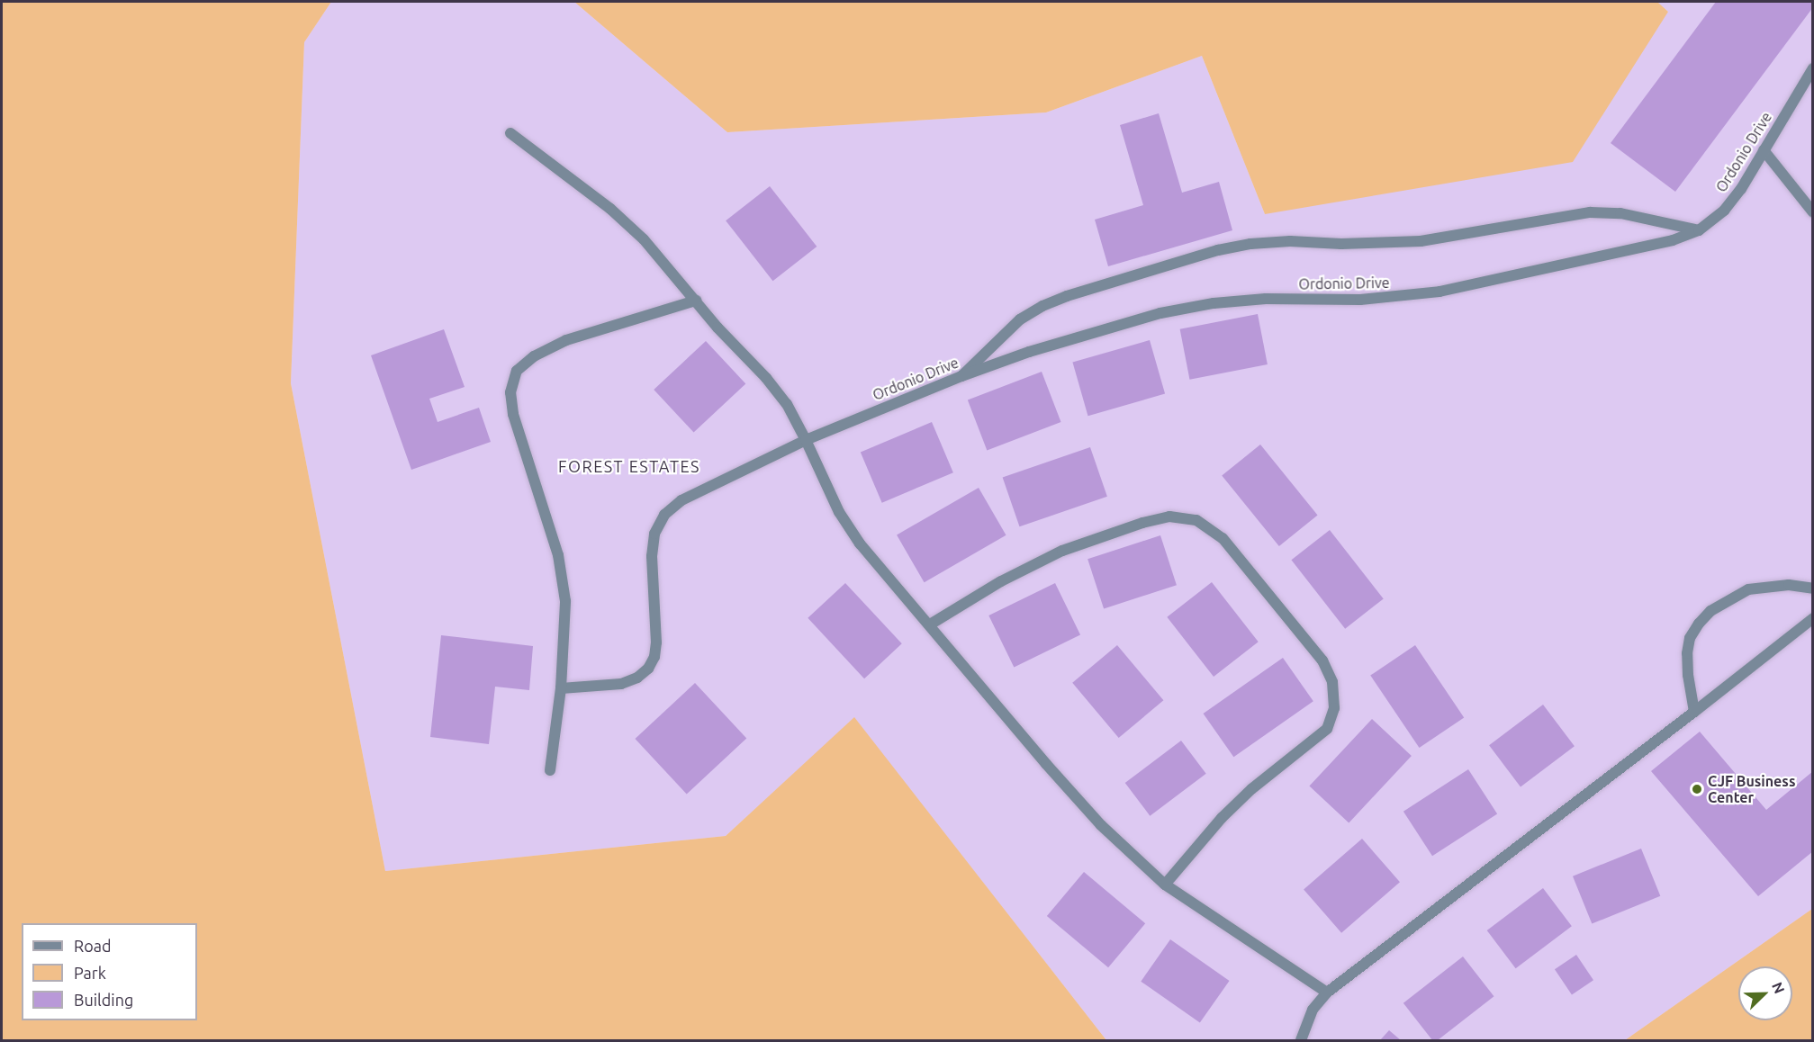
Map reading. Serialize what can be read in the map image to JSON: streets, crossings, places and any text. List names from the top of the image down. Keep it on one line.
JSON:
{"streets":{"street":["Ordonio Drive"]},"districts":["FOREST ESTATES"],"places":["CJF Business Center"],"legend":["Road","Park","Building"],"north":"top right"}
